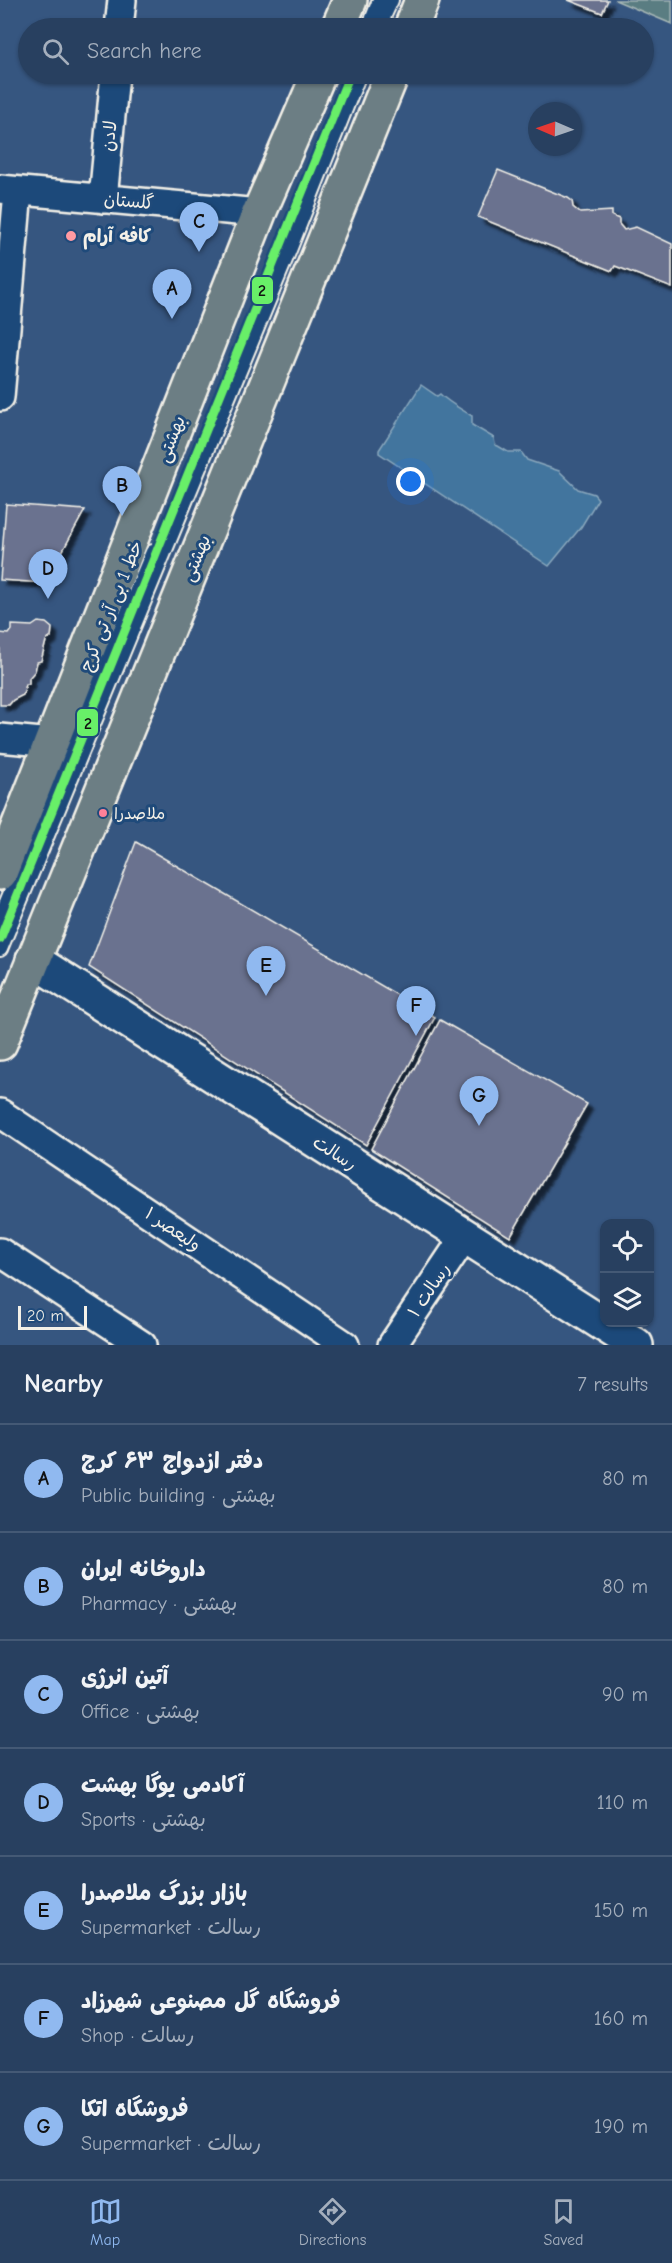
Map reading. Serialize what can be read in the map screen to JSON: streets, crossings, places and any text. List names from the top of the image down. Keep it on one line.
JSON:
{"streets":{"main road":["بهشتى","بهشتی"],"street":["لادن","گلستان","رسالت","ولیعصر ۱","رسالت ۱"],"lane":["خط 1 بی آر تی کرج"]},"crossings":[["لادن","گلستان"],["گلستان","بهشتى"],["بهشتی","رسالت"],["رسالت","رسالت ۱"]],"places":["کافه آرام","ملاصدرا"],"lines":["transit line 2"],"scale_bar":"20 m","north":"left","page":{"search":"Search here","pins":["C","A","B","D","E","F","G"],"scale":"20 m","heading":["Nearby","7 results"],"list":[{"mark":"A","name":"دفتر ازدواج ۶۳ کرج","note":"Public building · بهشتى","value":"80 m"},{"mark":"B","name":"داروخانه ایران","note":"Pharmacy · بهشتى","value":"80 m"},{"mark":"C","name":"آتین انرژی","note":"Office · بهشتى","value":"90 m"},{"mark":"D","name":"آکادمی یوگا بهشت","note":"Sports · بهشتى","value":"110 m"},{"mark":"E","name":"بازار بزرگ ملاصدرا","note":"Supermarket · رسالت","value":"150 m"},{"mark":"F","name":"فروشگاه گل مصنوعی شهرزاد","note":"Shop · رسالت","value":"160 m"},{"mark":"G","name":"فروشگاه اتکا","note":"Supermarket · رسالت","value":"190 m"}],"nav":["Map","Directions","Saved"]}}
